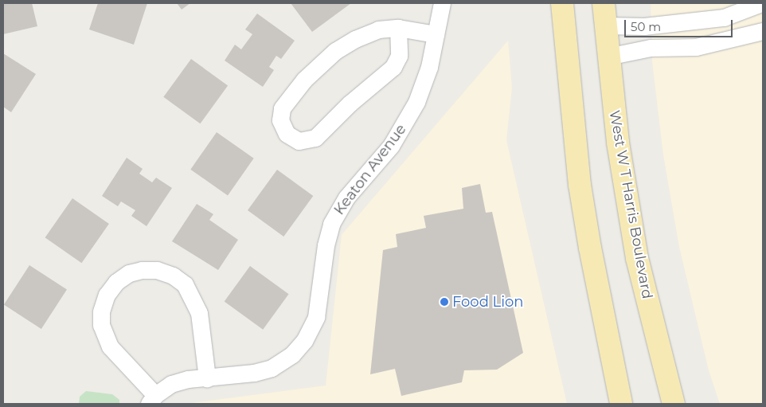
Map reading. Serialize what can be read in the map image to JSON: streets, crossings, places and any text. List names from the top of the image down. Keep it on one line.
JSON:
{"streets":{"main road":["West W T Harris Boulevard"],"street":["Keaton Avenue"]},"places":["Food Lion"],"scale_bar":"50 m"}
